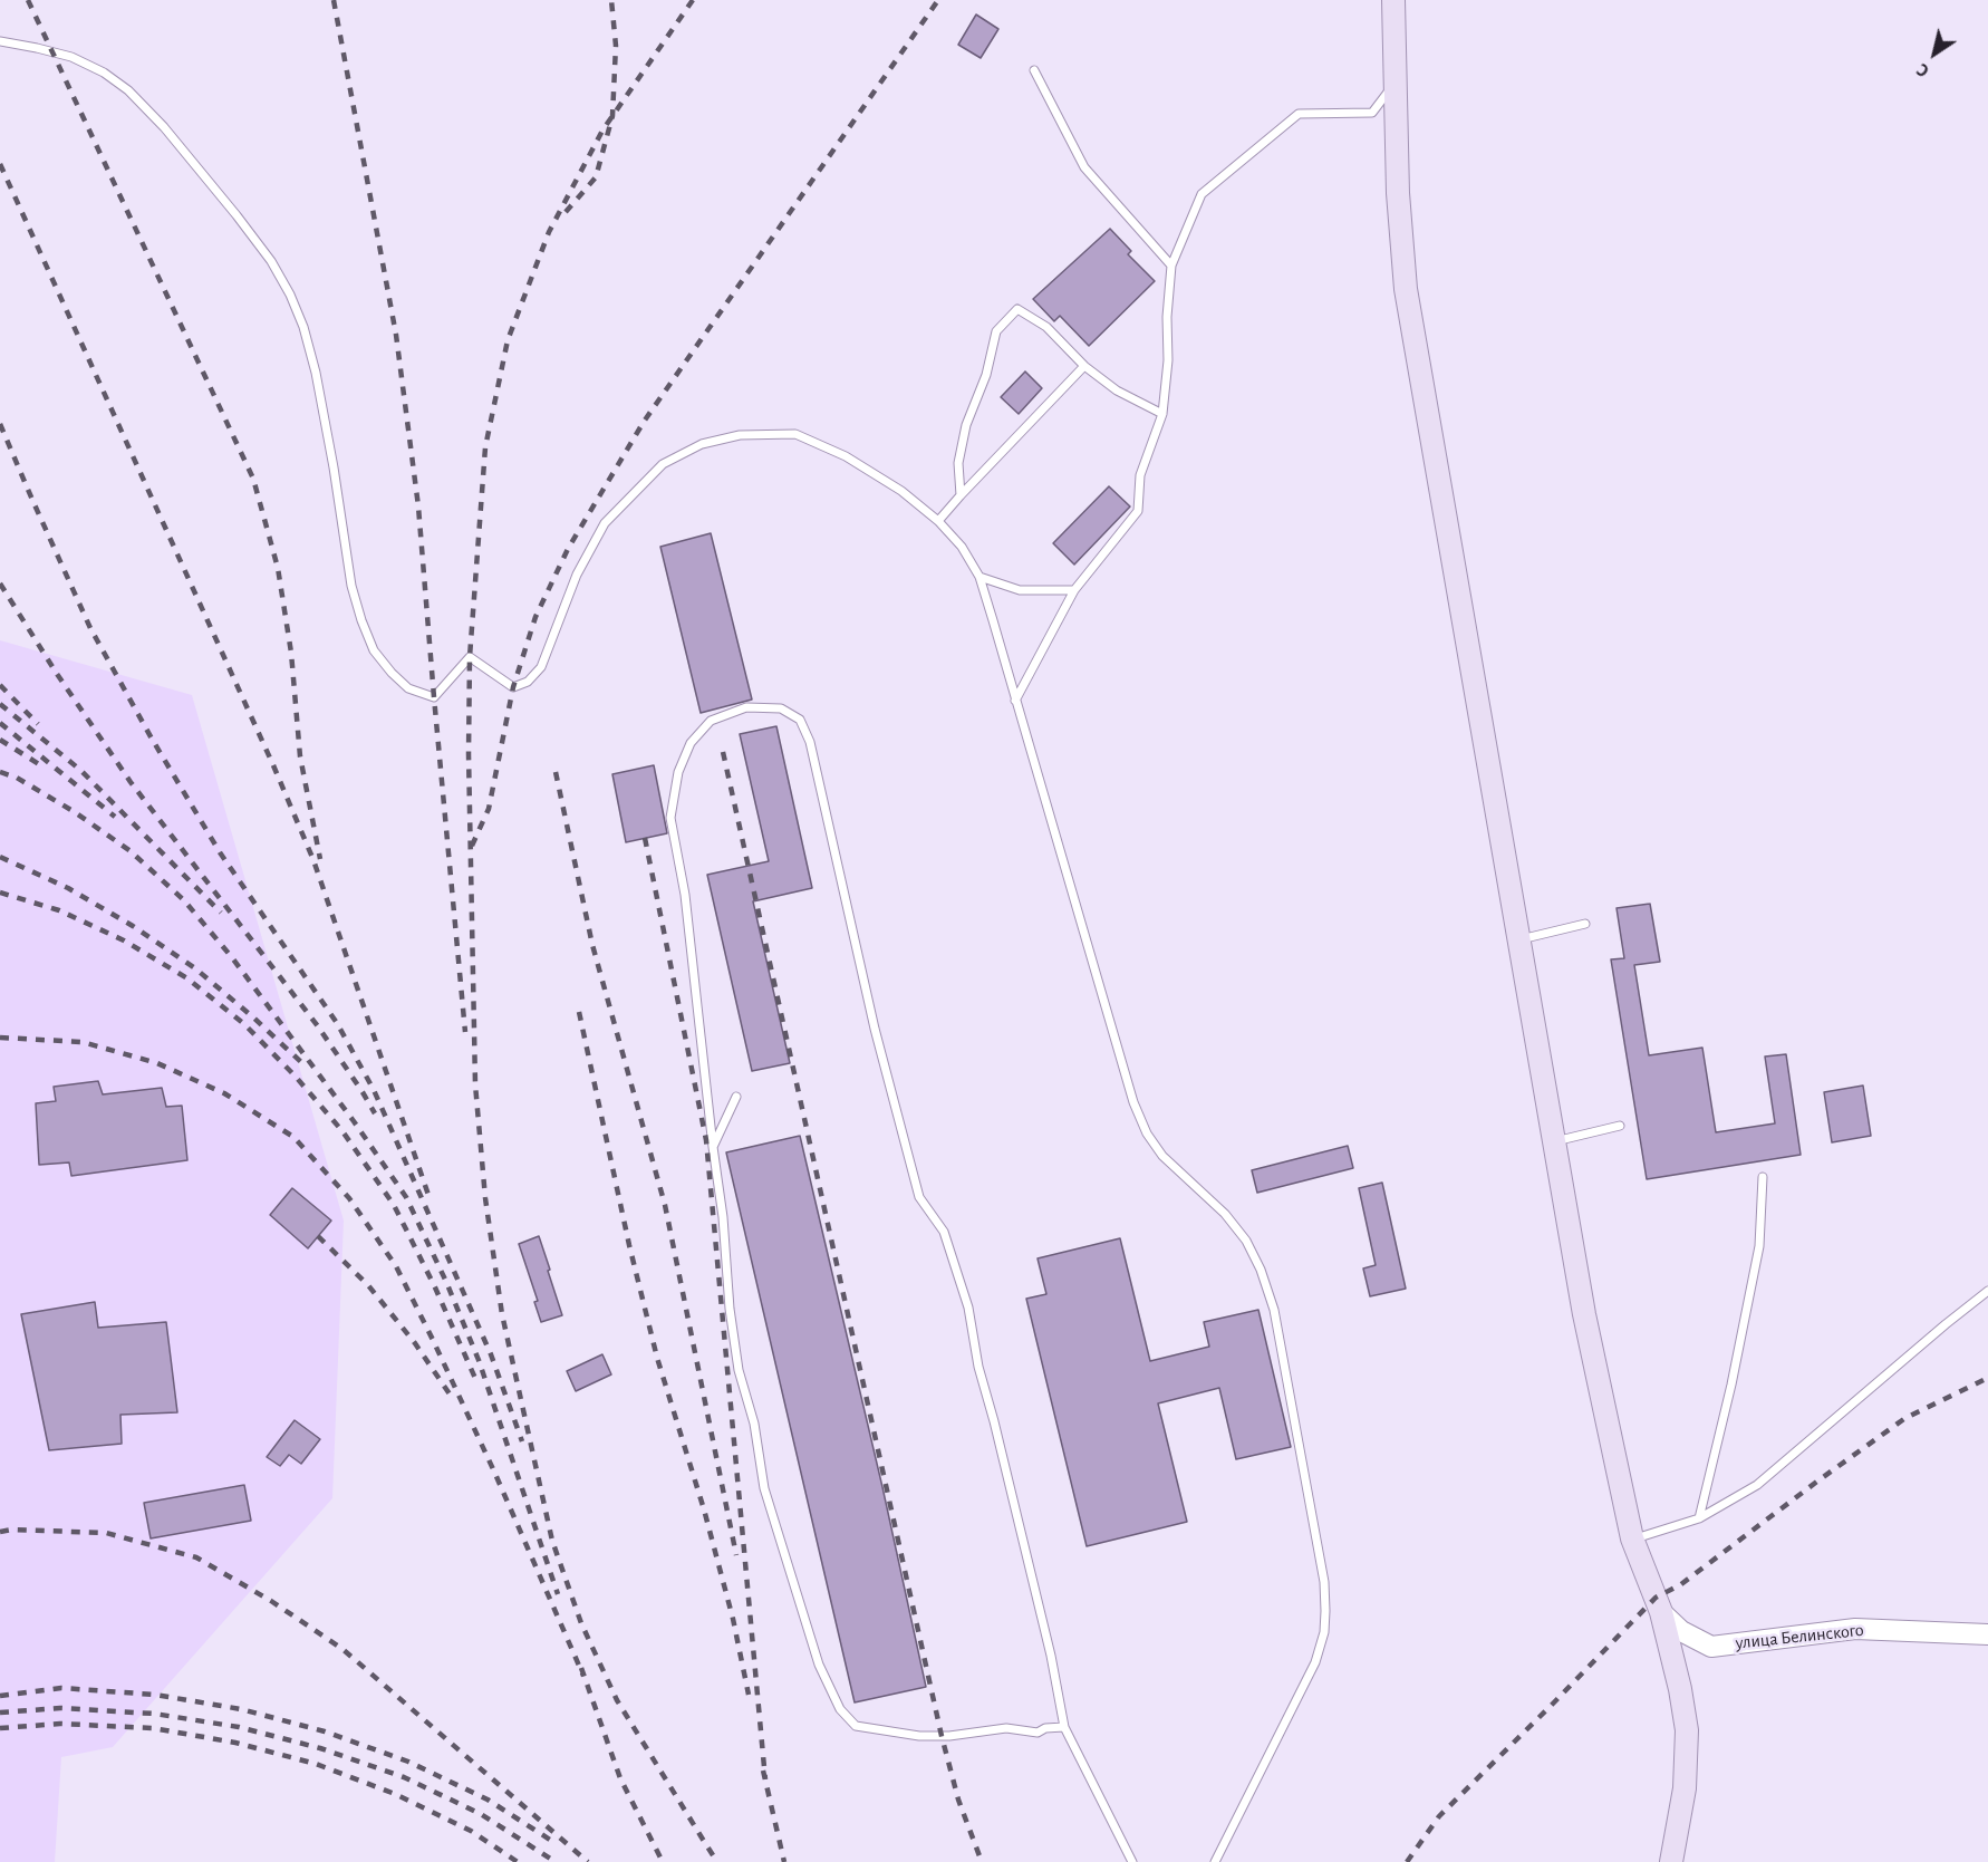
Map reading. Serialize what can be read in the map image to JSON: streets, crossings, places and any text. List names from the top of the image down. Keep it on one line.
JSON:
{"streets":{"street":["улица Белинского"]},"north":"bottom left"}
